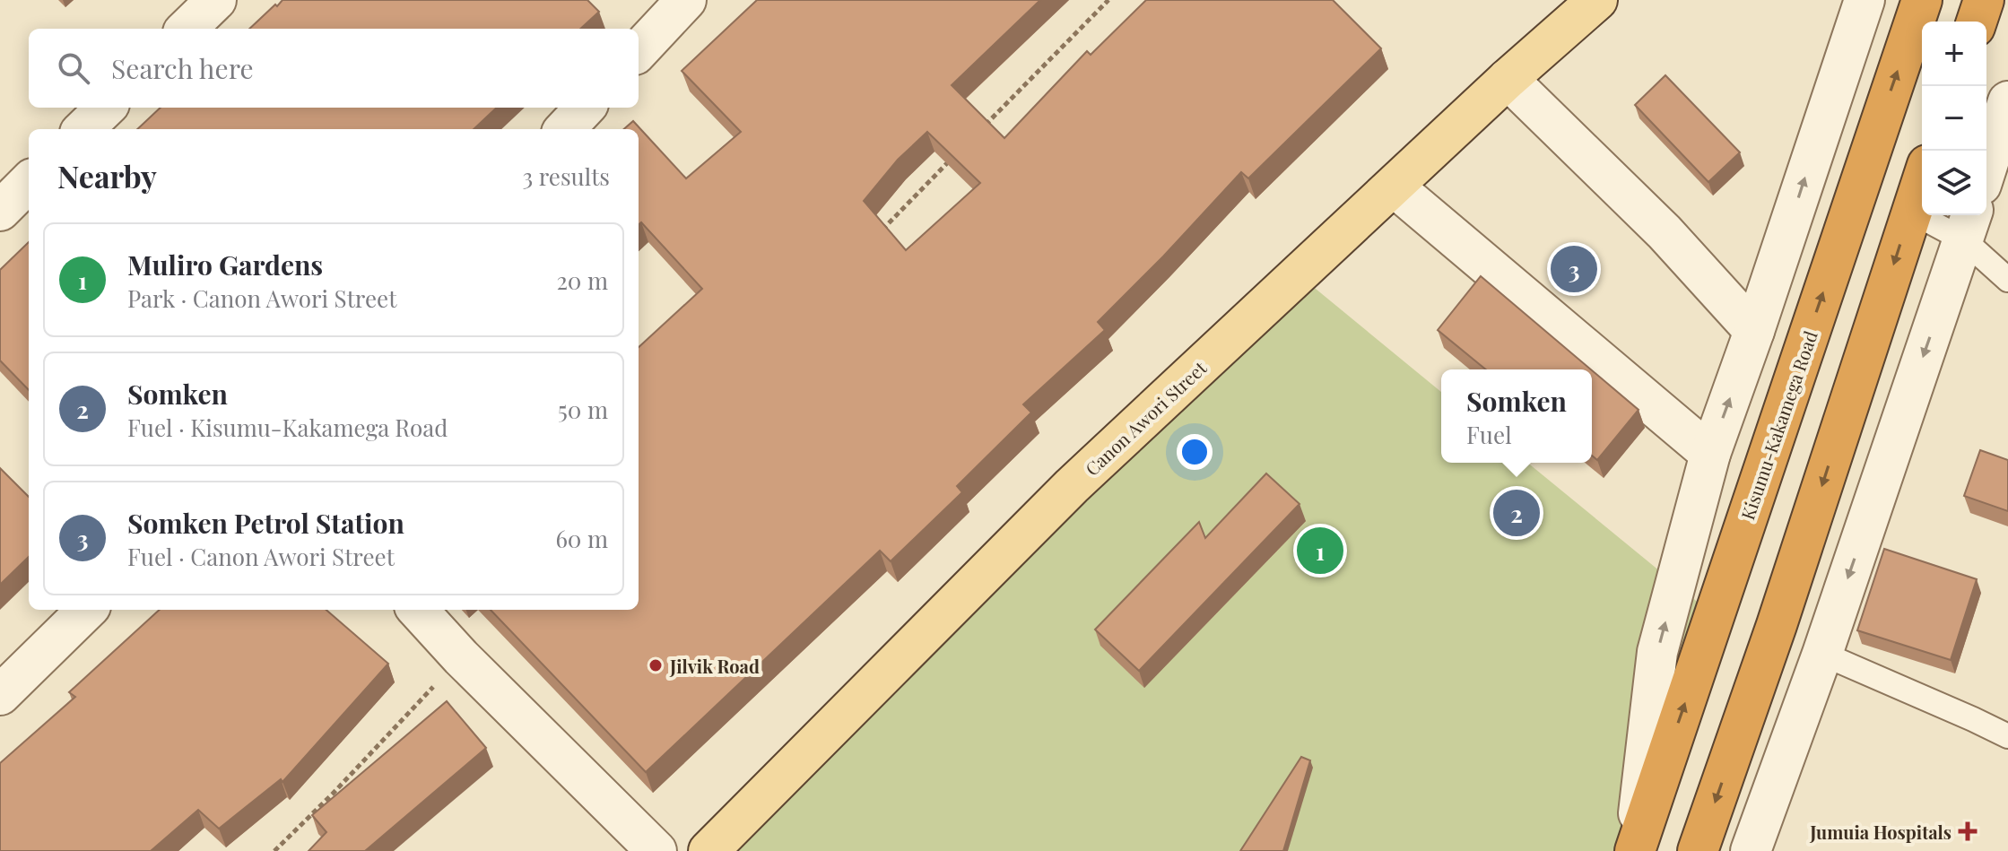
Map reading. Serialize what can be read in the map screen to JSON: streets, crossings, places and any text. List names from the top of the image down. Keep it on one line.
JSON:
{"streets":{"highway":["Kisumu-Kakamega Road"],"main road":["Canon Awori Street"]},"places":{"other":["Jilvik Road"],"health":["Jumuia Hospitals"]},"page":{"map_buttons":["+","−"],"search":"Search here","heading":["Nearby","3 results"],"list":[{"mark":"1","name":"Muliro Gardens","note":"Park · Canon Awori Street","value":"20 m"},{"mark":"2","name":"Somken","note":"Fuel · Kisumu-Kakamega Road","value":"50 m"},{"mark":"3","name":"Somken Petrol Station","note":"Fuel · Canon Awori Street","value":"60 m"}],"pins":["3","2","1"],"popup":["Somken","Fuel"]}}
